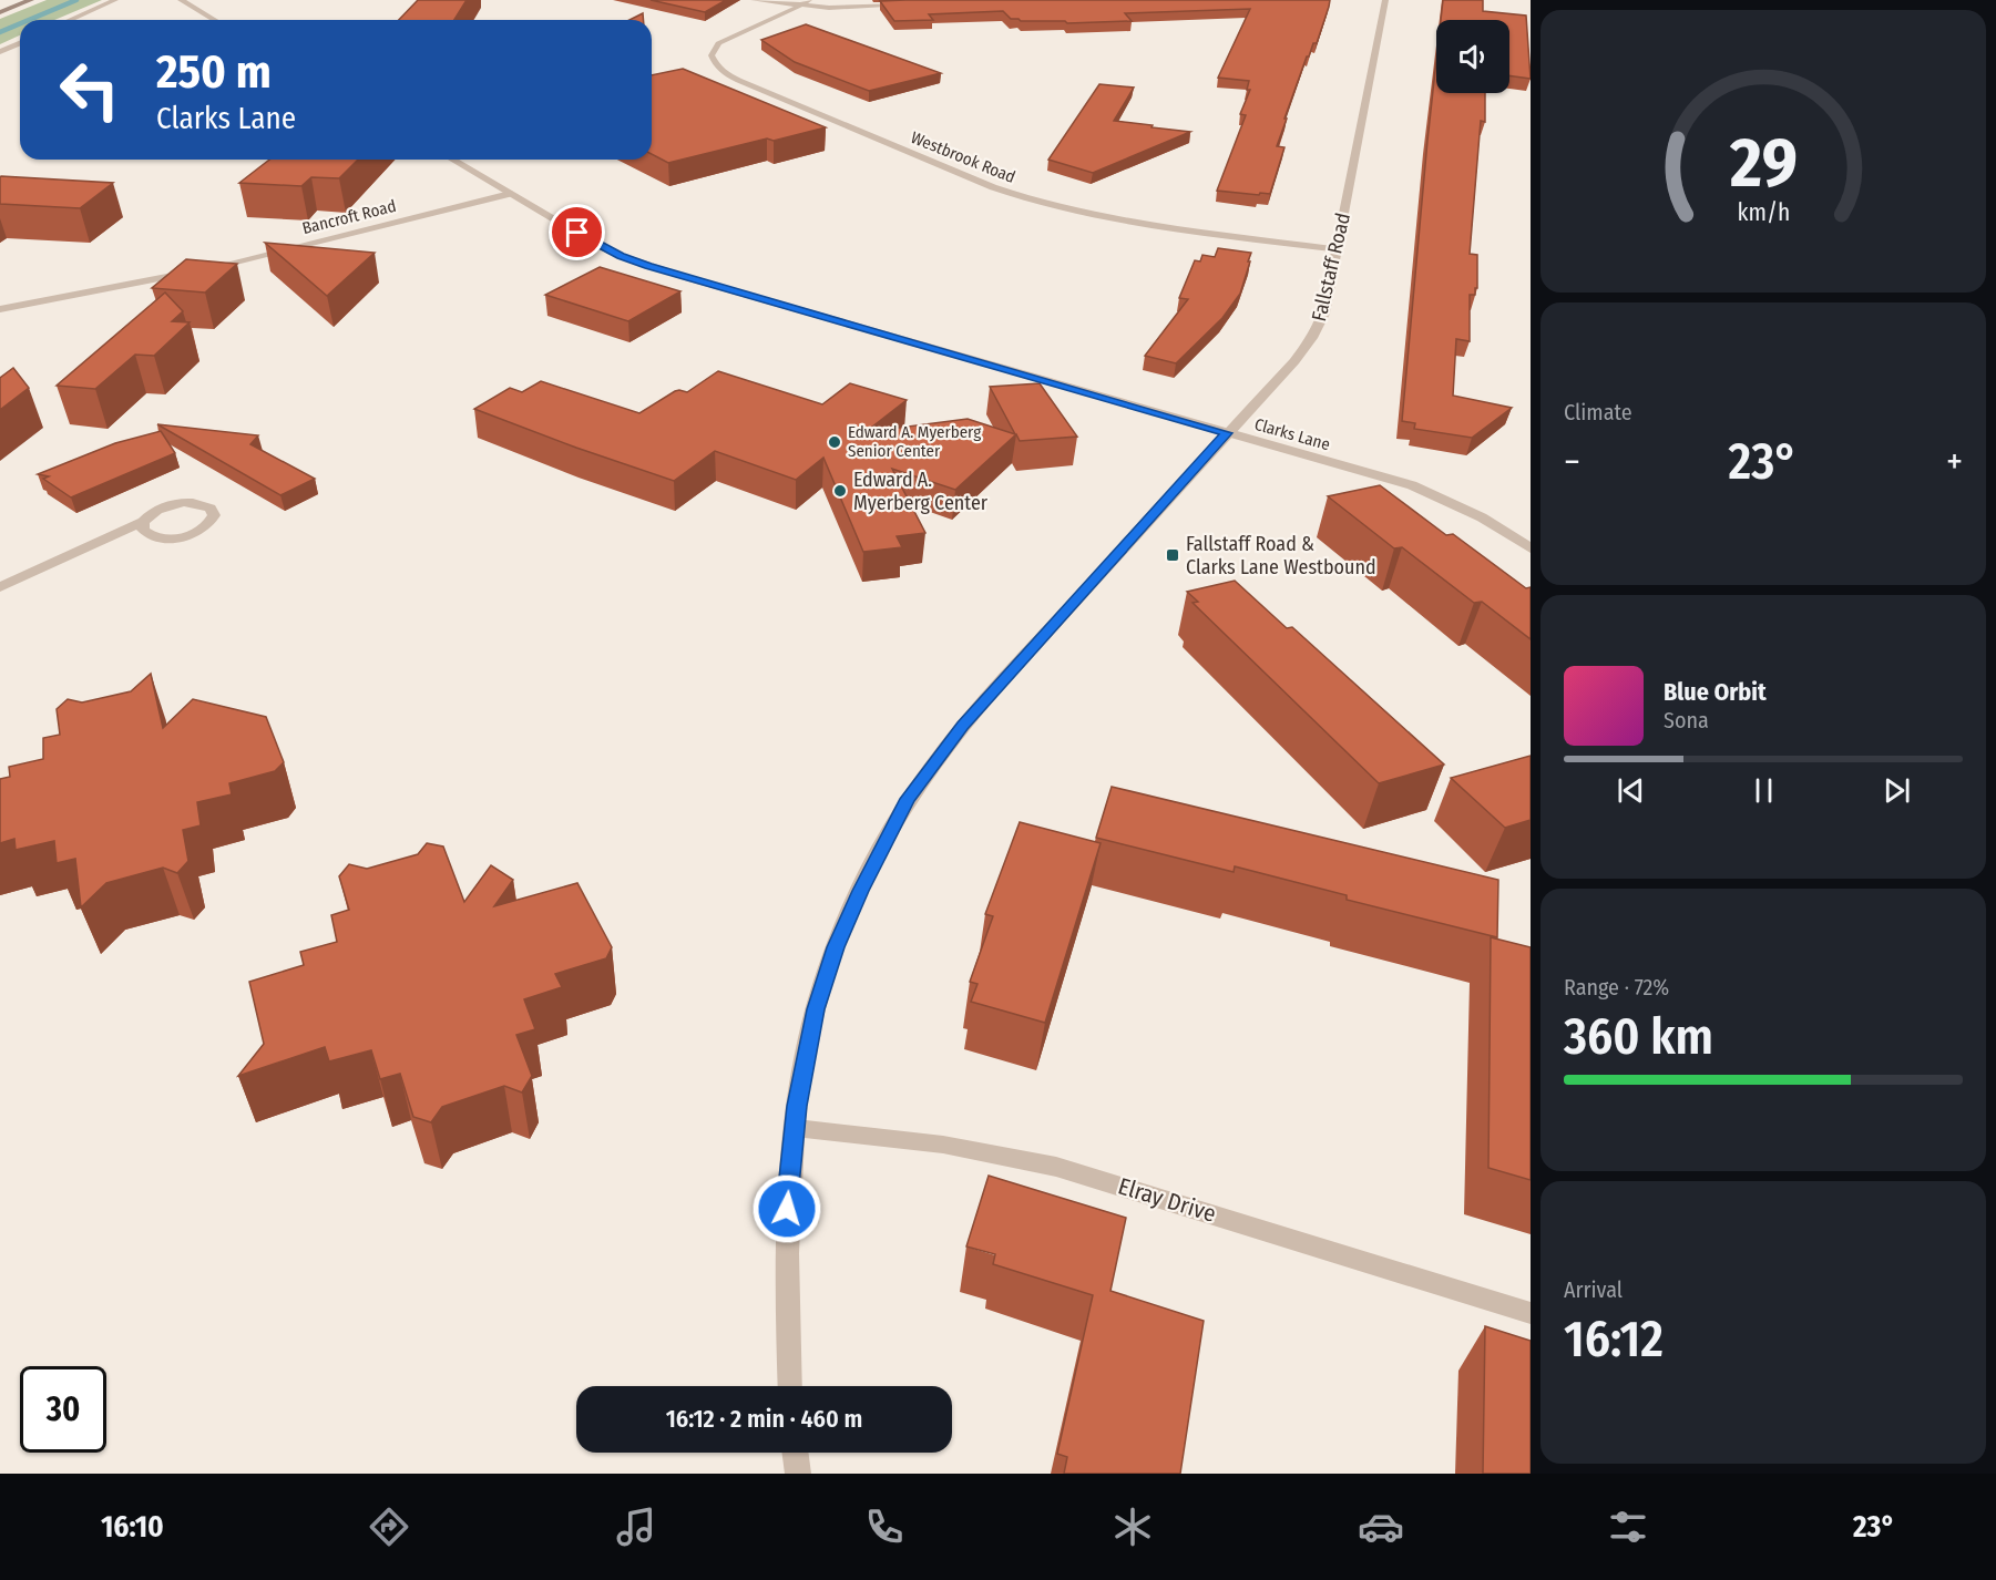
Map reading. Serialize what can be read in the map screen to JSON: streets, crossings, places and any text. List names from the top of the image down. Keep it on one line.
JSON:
{"streets":{"street":["Westbrook Road","Bancroft Road","Fallstaff Road","Clarks Lane","Elray Drive"]},"crossings":[["Westbrook Road","Fallstaff Road"],["Bancroft Road","Clarks Lane"],["Fallstaff Road","Clarks Lane"],["Fallstaff Road","Elray Drive"]],"places":{"other":["Edward A. Myerberg Senior Center","Edward A. Myerberg Center"],"transit":["Fallstaff Road & Clarks Lane Westbound"]},"page":{"turn":["250 m","Clarks Lane"],"tile":["Climate",["Range · 72%","360 km"],["Arrival","16:12"]],"heat":["−","23°","+"],"song":["Blue Orbit","Sona"],"limit":"30","trip":"16:12 · 2 min · 460 m","tabs":["16:10","23°"],"gauge":["29","km/h"]}}
